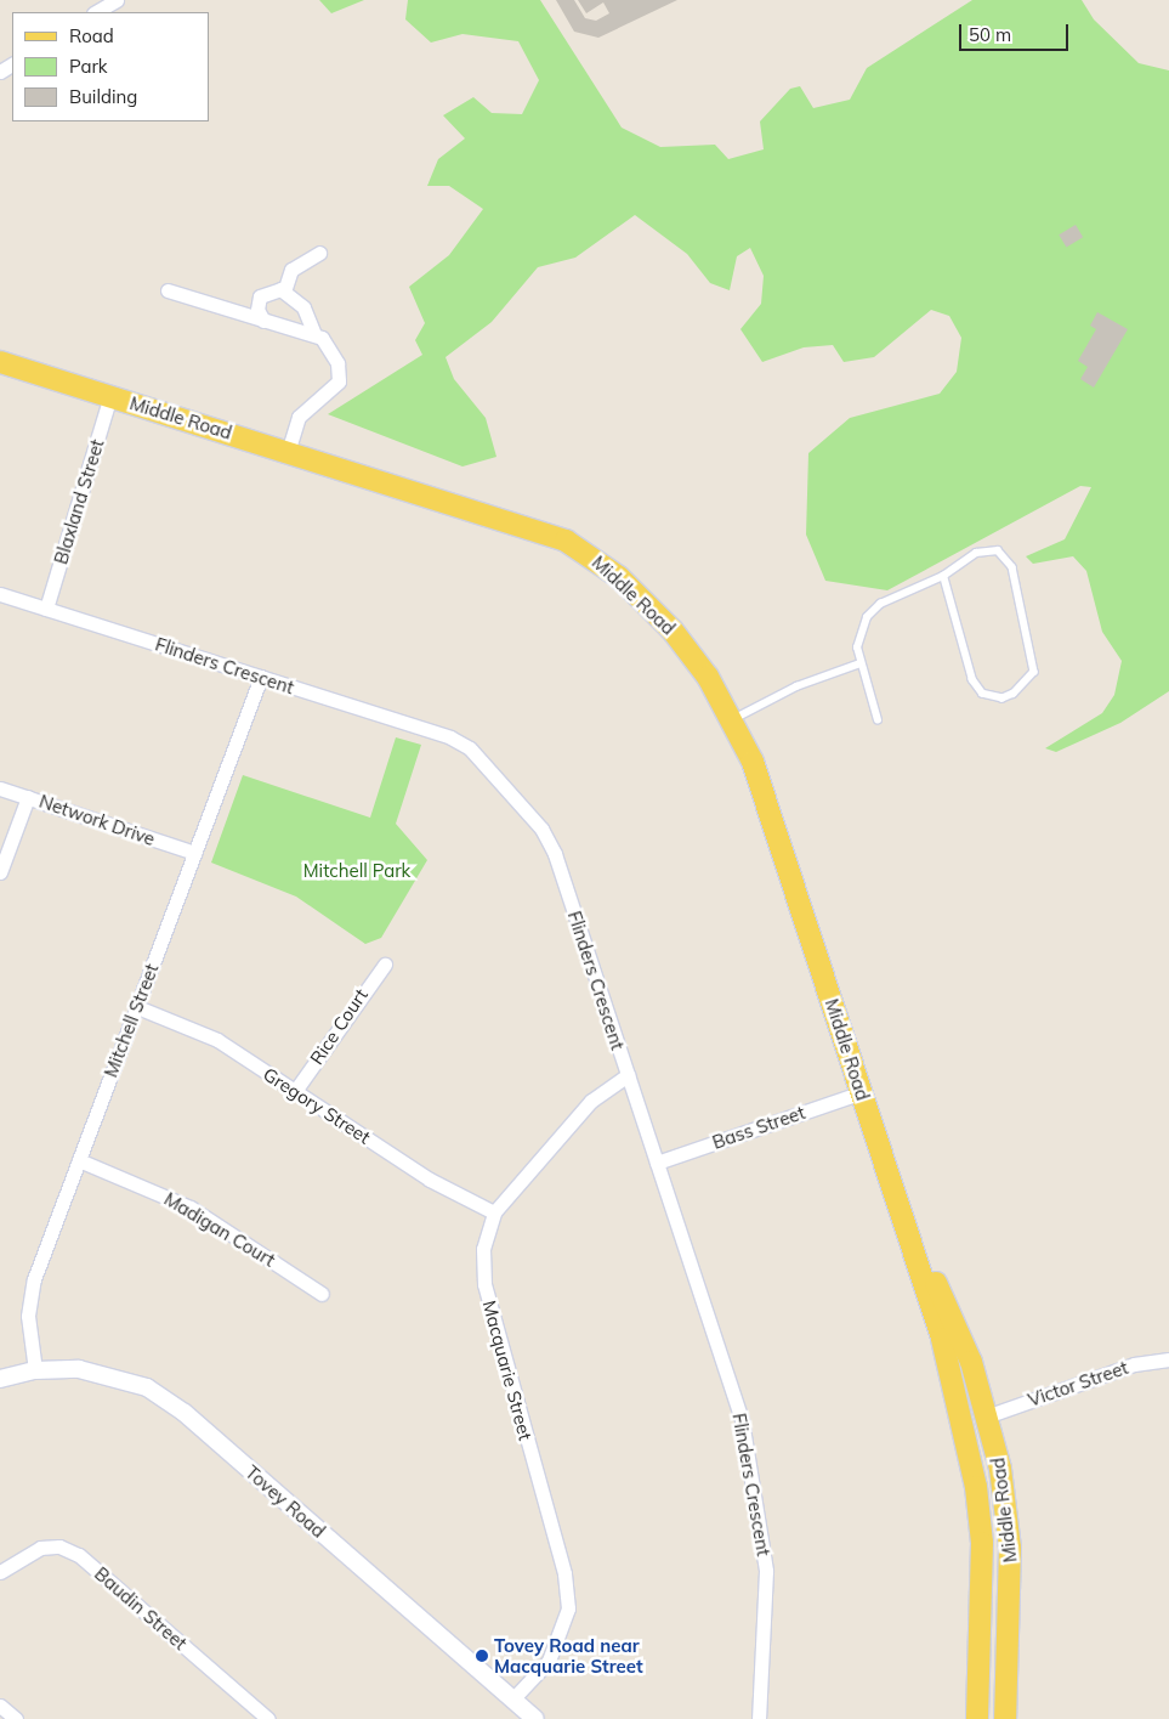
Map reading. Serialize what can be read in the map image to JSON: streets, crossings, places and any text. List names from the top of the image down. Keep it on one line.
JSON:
{"streets":{"main road":["Middle Road"],"street":["Blaxland Street","Flinders Crescent","Network Drive","Mitchell Street","Rice Court","Gregory Street","Bass Street","Madigan Court","Macquarie Street","Victor Street","Tovey Road","Baudin Street"]},"crossings":[["Middle Road","Blaxland Street"],["Middle Road","Bass Street"],["Middle Road","Victor Street"],["Blaxland Street","Flinders Crescent"],["Flinders Crescent","Mitchell Street"],["Flinders Crescent","Bass Street"],["Flinders Crescent","Macquarie Street"],["Network Drive","Mitchell Street"],["Mitchell Street","Gregory Street"],["Mitchell Street","Madigan Court"],["Mitchell Street","Tovey Road"],["Rice Court","Gregory Street"],["Gregory Street","Macquarie Street"],["Macquarie Street","Tovey Road"]],"parks":["Mitchell Park"],"places":["Tovey Road near Macquarie Street"],"legend":["Road","Park","Building"],"scale_bar":"50 m"}
